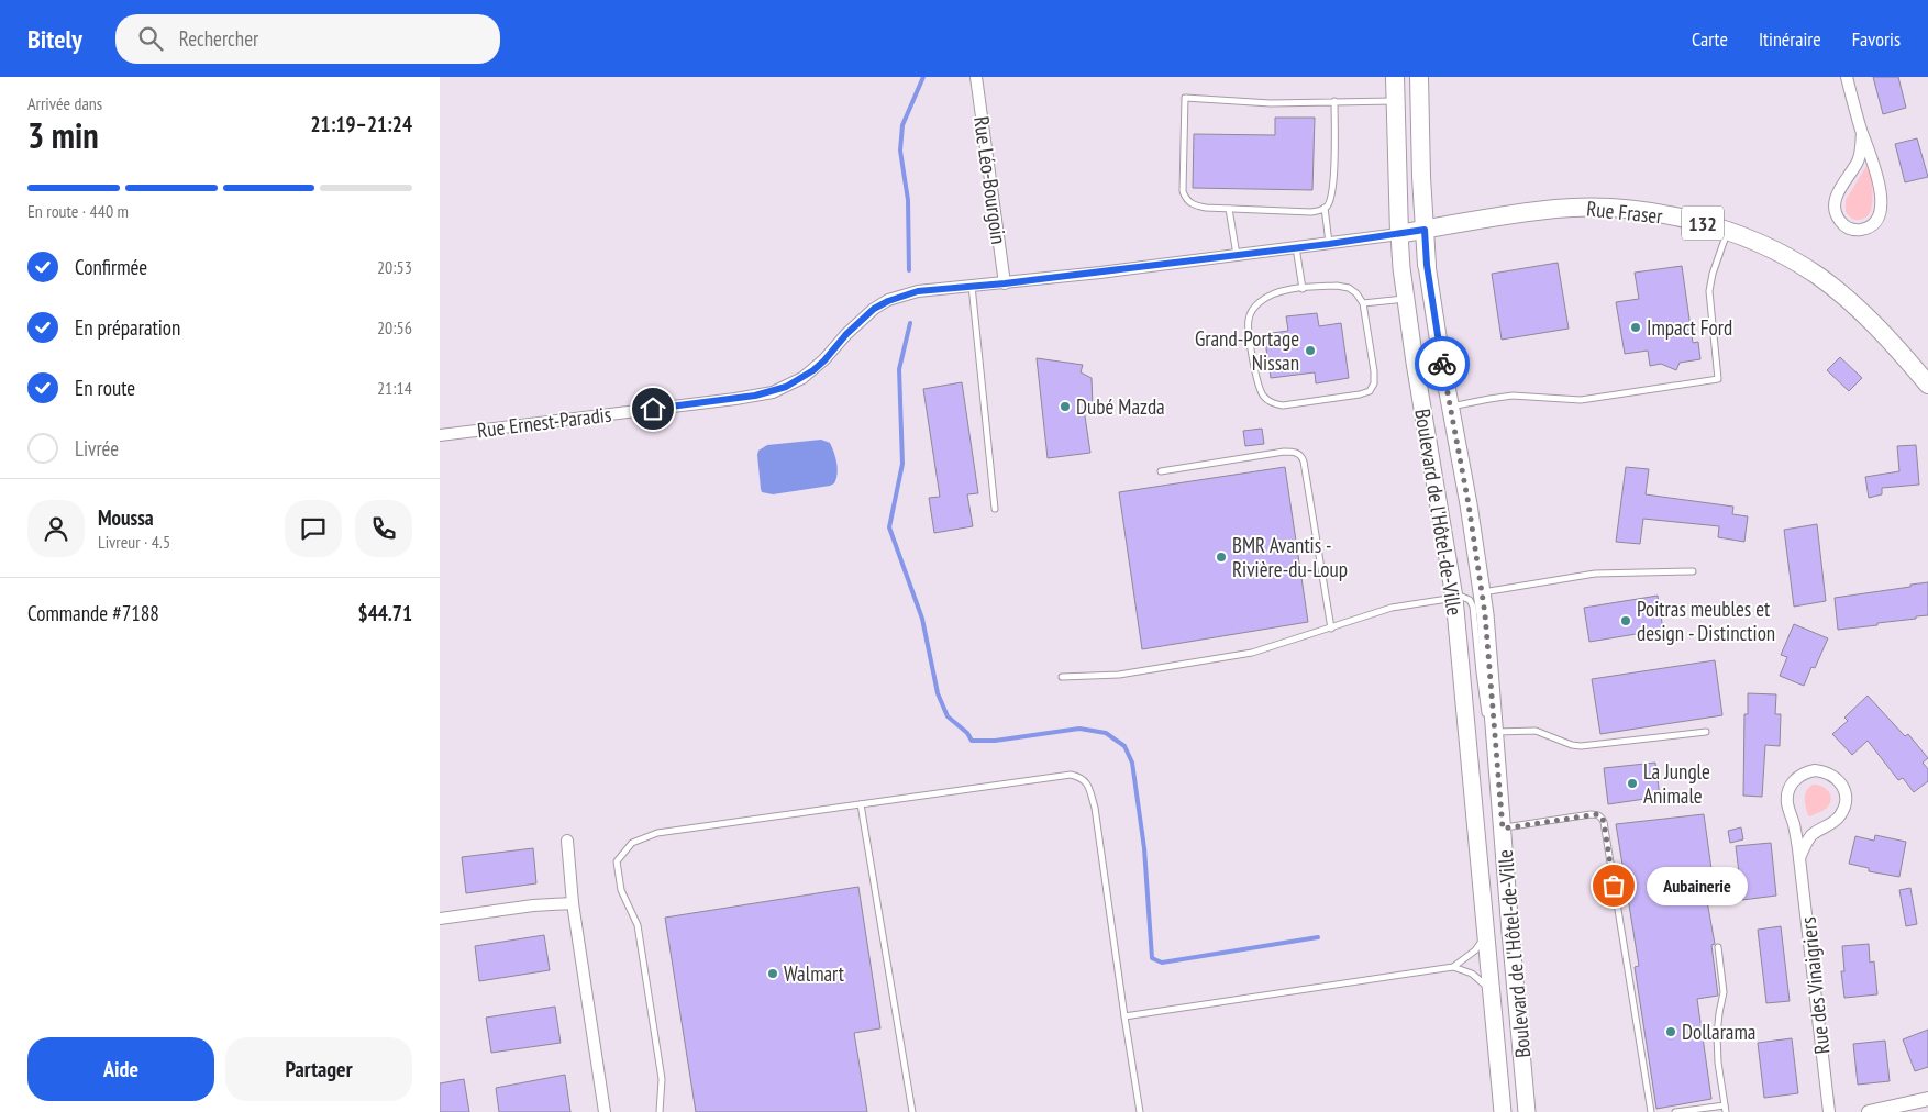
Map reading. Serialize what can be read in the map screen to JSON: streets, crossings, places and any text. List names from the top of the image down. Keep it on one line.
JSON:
{"streets":{"main road":["Rue Fraser","132","Boulevard de l'Hôtel-de-Ville"],"street":["Rue Léo-Bourgoin","Rue Ernest-Paradis","Rue des Vinaigriers"]},"crossings":[["Rue Léo-Bourgoin","Rue Ernest-Paradis"],["Rue Fraser","Rue Ernest-Paradis"],["Rue Fraser","Boulevard de l'Hôtel-de-Ville"],["Rue Ernest-Paradis","Boulevard de l'Hôtel-de-Ville"]],"places":["Impact Ford","Grand-Portage Nissan","Dubé Mazda","BMR Avantis - Rivière-du-Loup","Poitras meubles et design - Distinction","La Jungle Animale","Aubainerie","Walmart","Dollarama"],"page":{"header":"Bitely","search":"Rechercher","nav":["Carte","Itinéraire","Favoris"],"heading":["3 min","Arrivée dans","21:19–21:24"],"panel":["Moussa","Livreur · 4.5","Commande #7188","$44.71"],"bar":"En route · 440 m","list":[["Confirmée","20:53"],["En préparation","20:56"],["En route","21:14"],"Livrée"],"bubble":"Aubainerie","buttons":["Aide","Partager"]}}
